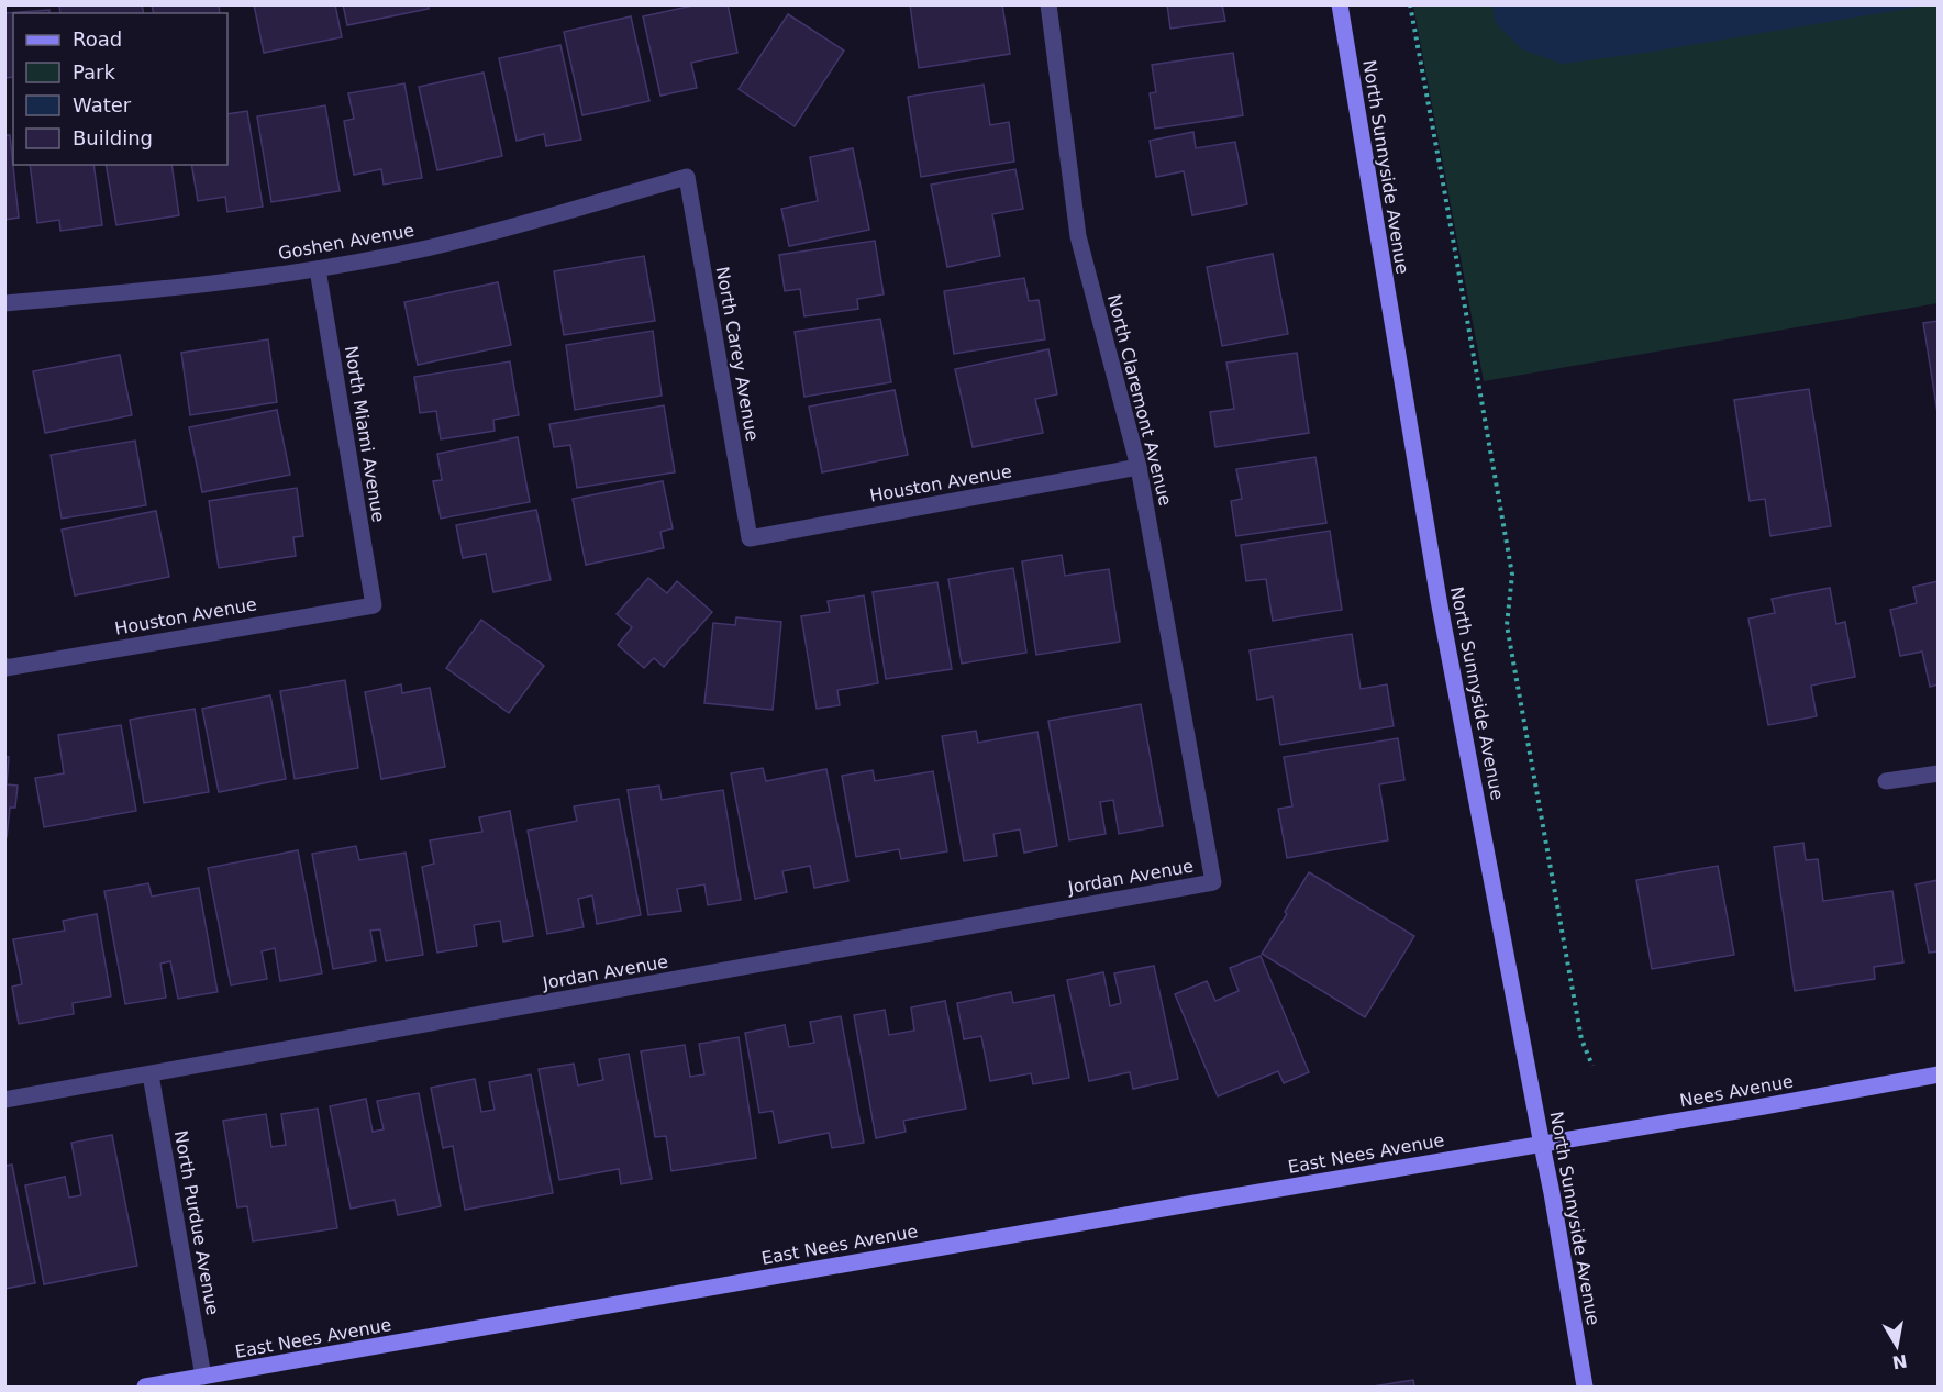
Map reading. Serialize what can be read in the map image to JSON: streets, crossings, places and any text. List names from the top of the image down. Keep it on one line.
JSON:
{"streets":{"main road":["North Sunnyside Avenue","Nees Avenue","East Nees Avenue"],"street":["Goshen Avenue","North Carey Avenue","North Claremont Avenue","North Miami Avenue","Houston Avenue","Jordan Avenue","North Purdue Avenue"]},"crossings":[["North Sunnyside Avenue","Nees Avenue"],["North Sunnyside Avenue","East Nees Avenue"],["Goshen Avenue","North Carey Avenue"],["Goshen Avenue","North Miami Avenue"],["North Carey Avenue","Houston Avenue"],["North Claremont Avenue","Houston Avenue"],["North Claremont Avenue","Jordan Avenue"],["North Miami Avenue","Houston Avenue"],["Jordan Avenue","North Purdue Avenue"],["Nees Avenue","East Nees Avenue"],["East Nees Avenue","North Purdue Avenue"]],"legend":["Road","Park","Water","Building"],"north":"bottom"}
